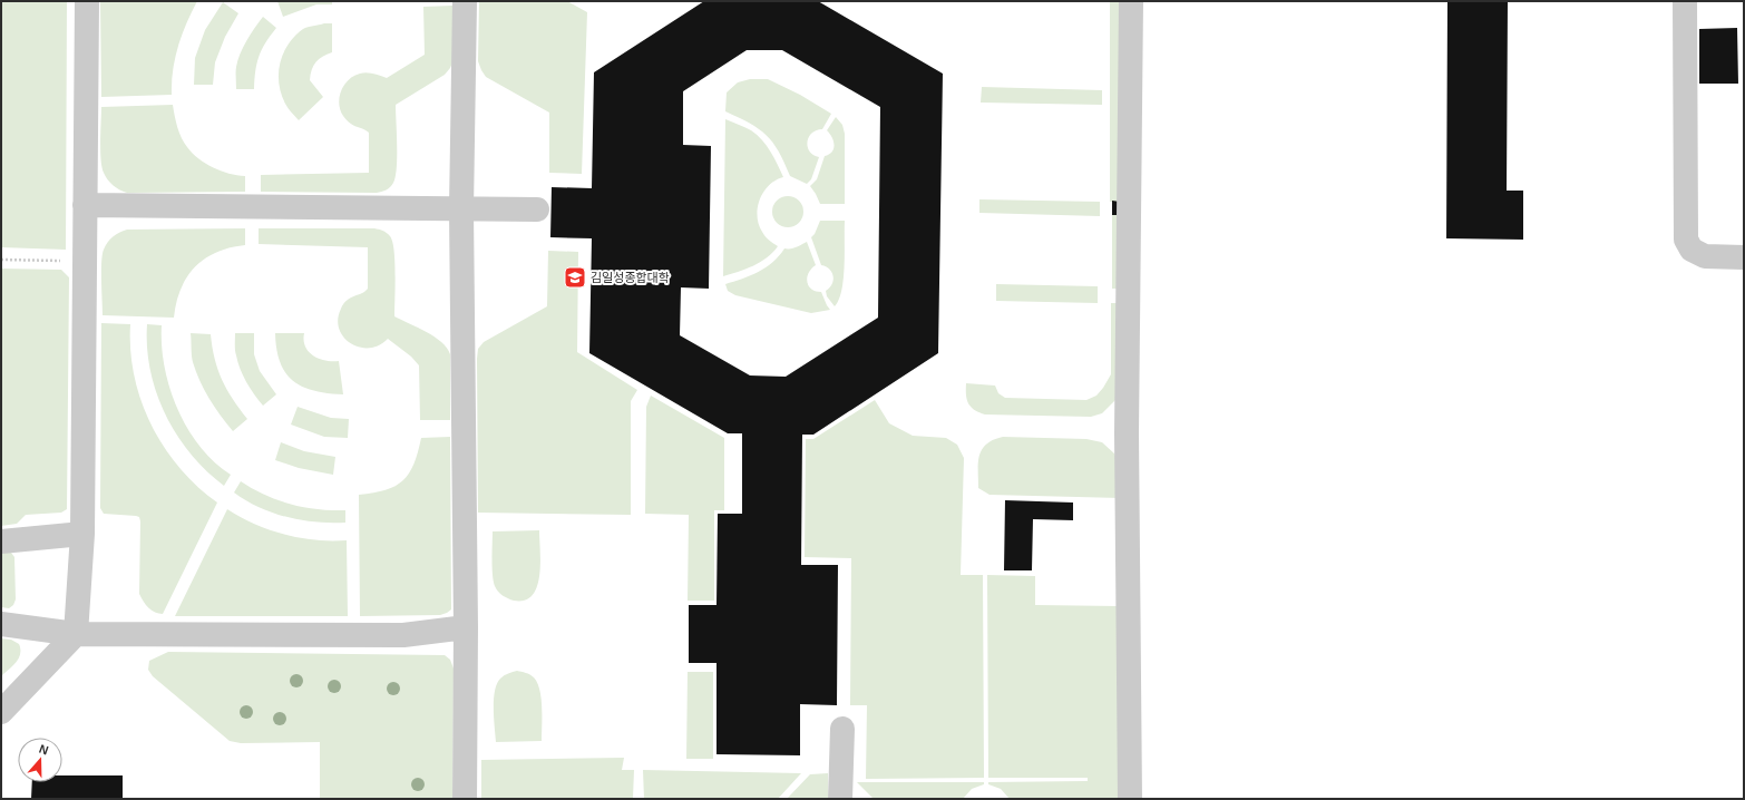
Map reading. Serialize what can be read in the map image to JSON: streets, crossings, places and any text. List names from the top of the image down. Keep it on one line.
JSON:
{"places":{"school or university":["김일성종합대학"]},"north":"top"}
